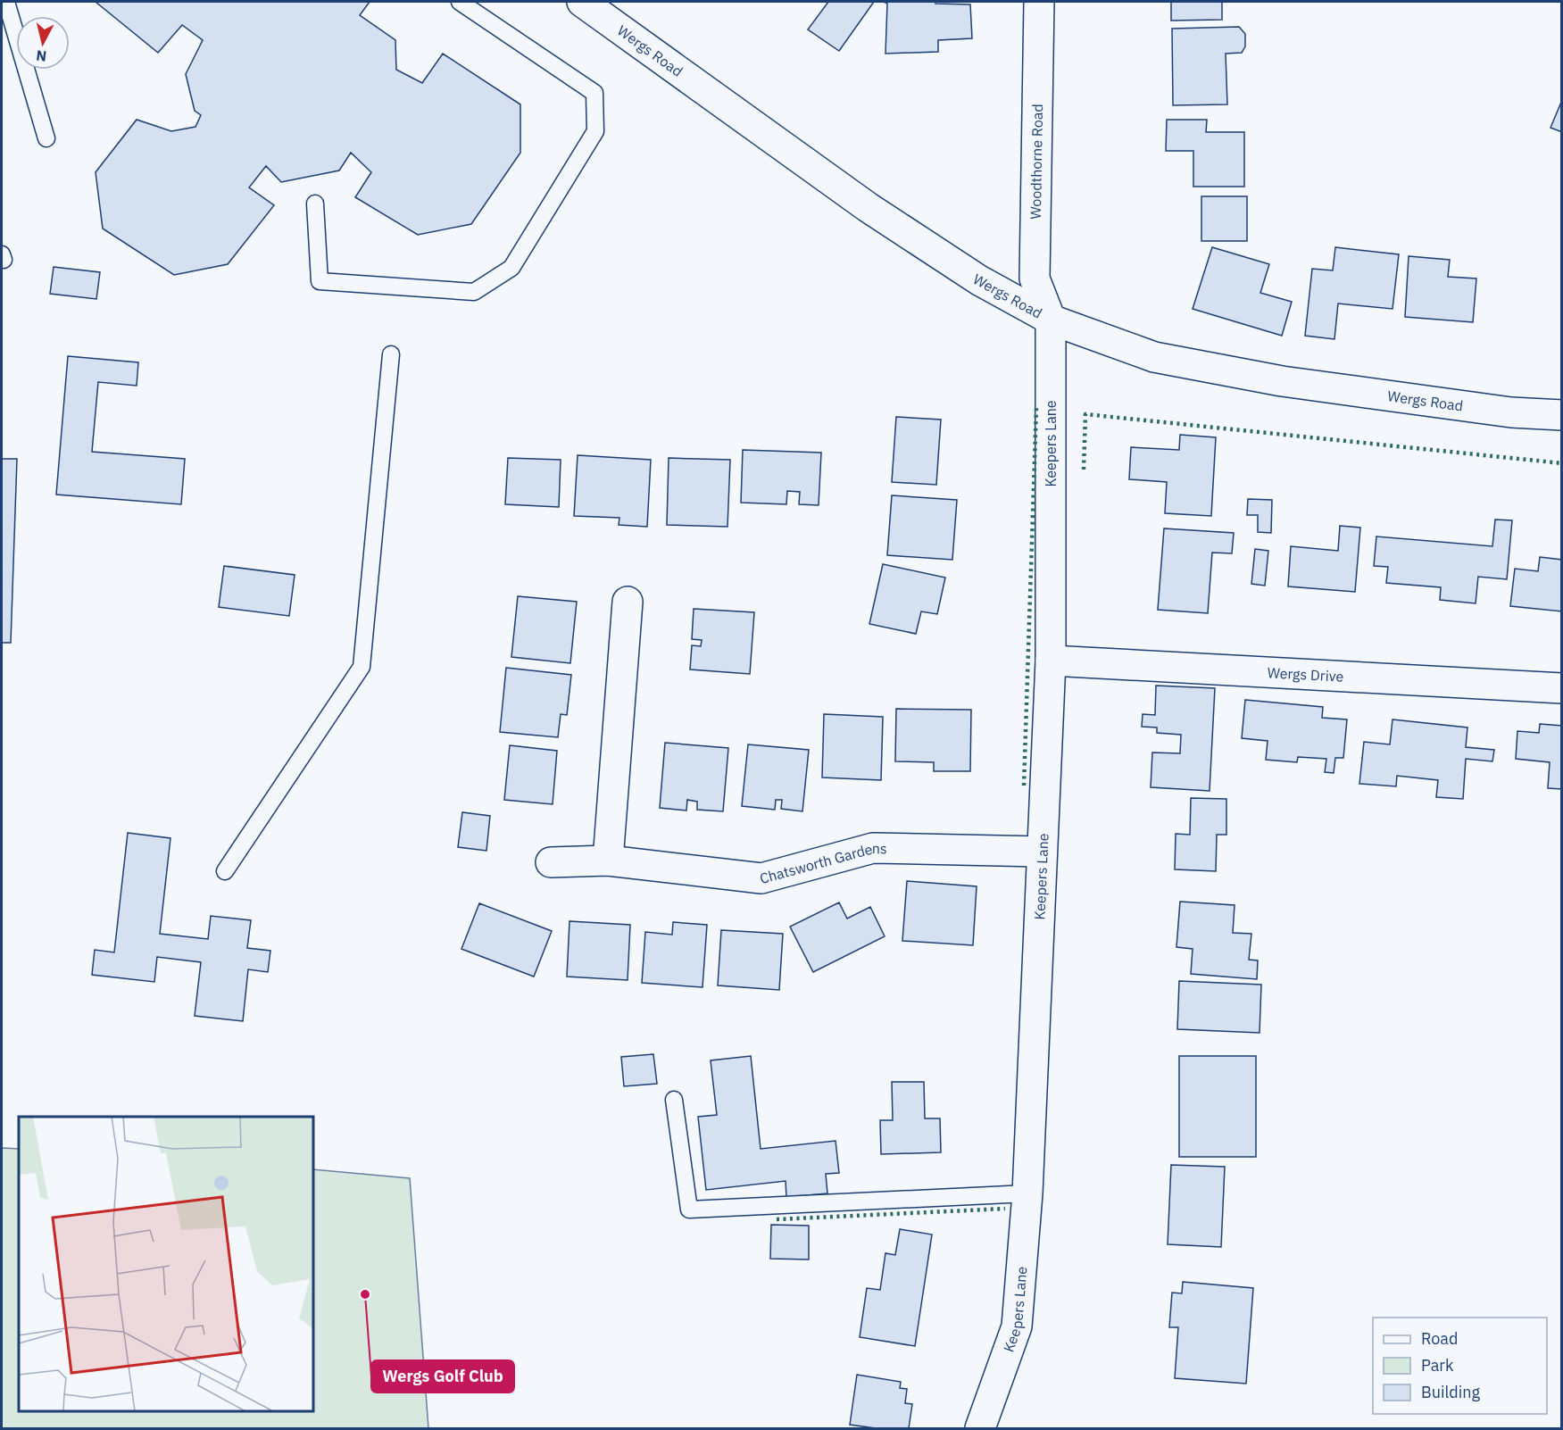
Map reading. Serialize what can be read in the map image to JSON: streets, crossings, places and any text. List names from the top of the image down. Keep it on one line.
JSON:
{"streets":{"main road":["Wergs Road","Woodthorne Road","Keepers Lane","Wergs Drive","Chatsworth Gardens"]},"crossings":[["Wergs Road","Woodthorne Road"],["Wergs Road","Keepers Lane"],["Woodthorne Road","Keepers Lane"],["Keepers Lane","Wergs Drive"],["Keepers Lane","Chatsworth Gardens"]],"places":["Wergs Golf Club"],"legend":["Road","Park","Building"],"north":"bottom"}
